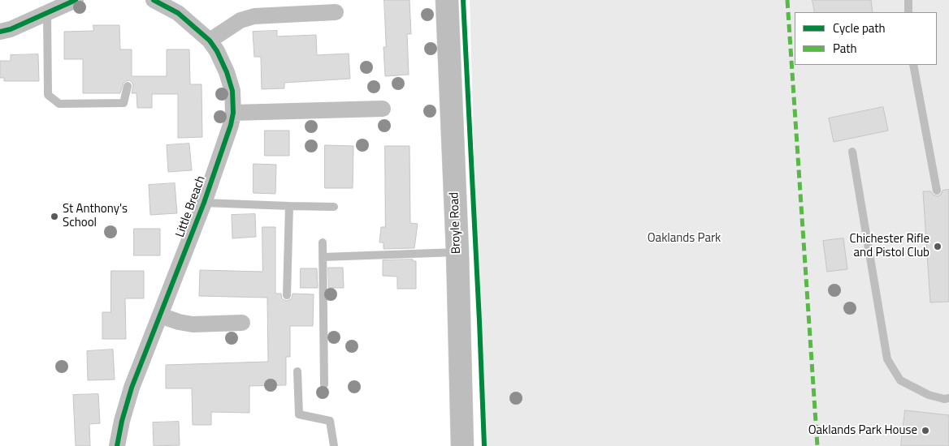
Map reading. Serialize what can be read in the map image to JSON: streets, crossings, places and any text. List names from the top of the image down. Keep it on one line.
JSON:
{"streets":{"main road":["Broyle Road"],"street":["Little Breach"]},"parks":["Oaklands Park"],"places":["St Anthony's School","Chichester Rifle and Pistol Club","Oaklands Park House"],"legend":["Cycle path","Path"]}
